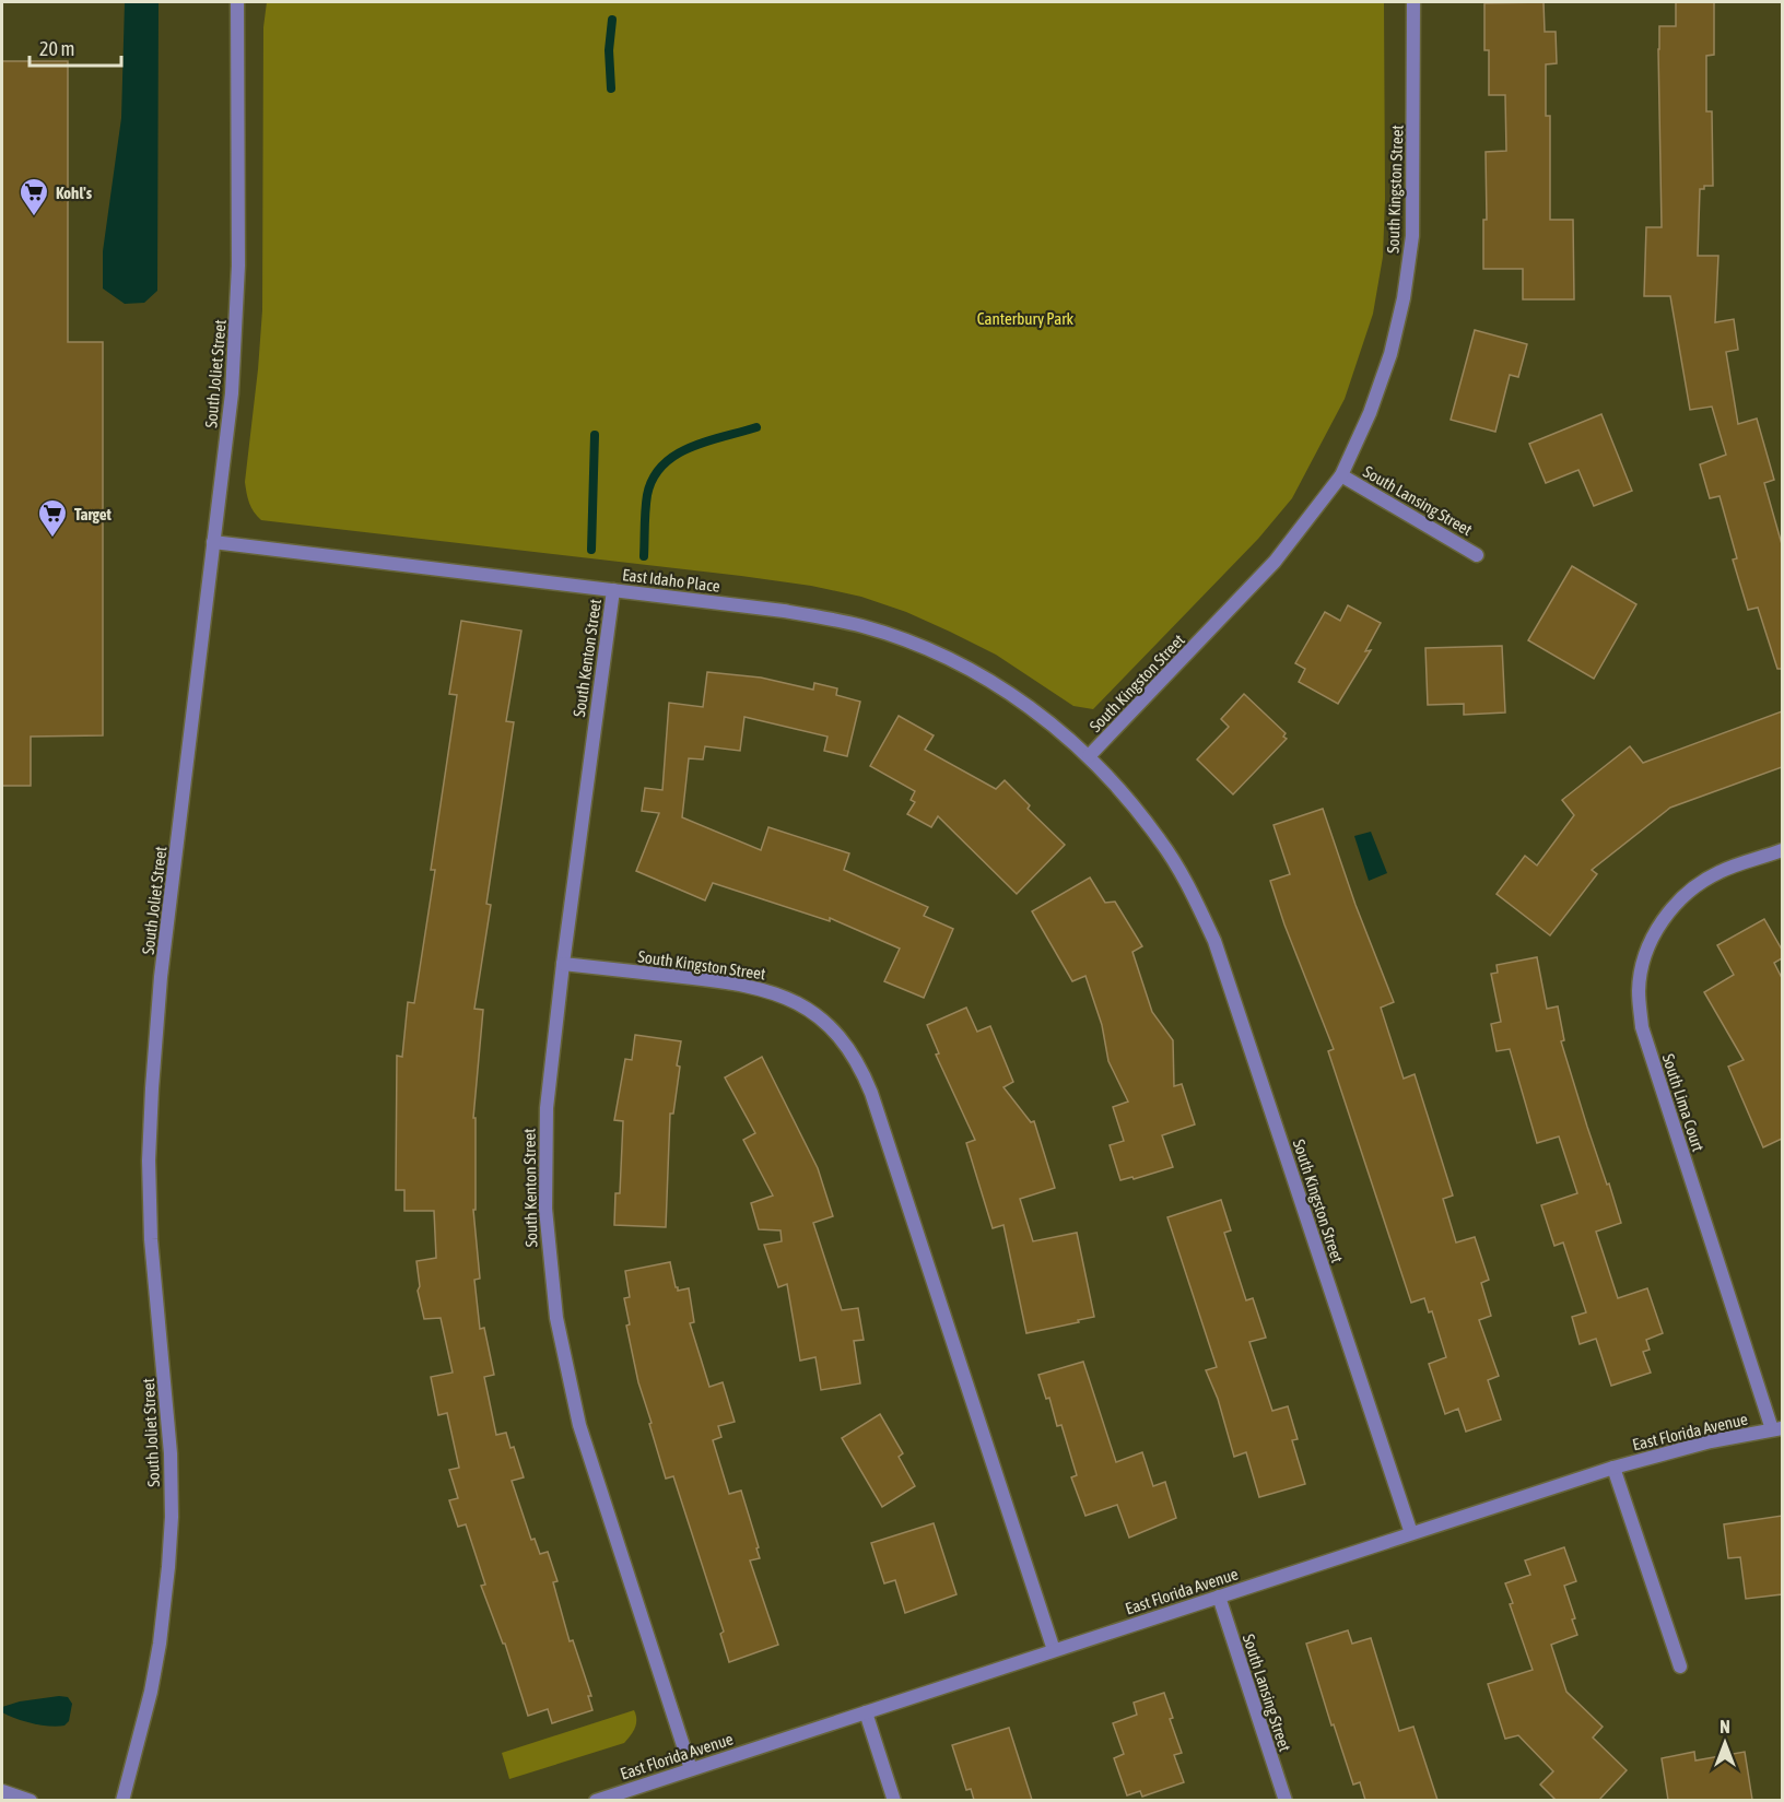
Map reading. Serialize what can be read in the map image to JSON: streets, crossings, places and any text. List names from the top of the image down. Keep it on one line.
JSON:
{"streets":{"street":["South Kingston Street","South Joliet Street","South Lansing Street","East Idaho Place","South Kenton Street","South Lima Court","East Florida Avenue"]},"crossings":[["South Kingston Street","South Lansing Street"],["South Kingston Street","East Idaho Place"],["South Kingston Street","South Kenton Street"],["South Kingston Street","East Florida Avenue"],["South Joliet Street","East Idaho Place"],["South Lansing Street","East Florida Avenue"],["East Idaho Place","South Kenton Street"],["South Kenton Street","East Florida Avenue"],["South Lima Court","East Florida Avenue"]],"parks":["Canterbury Park"],"places":{"supermarket":["Kohl's","Target"]},"scale_bar":"20 m","north":"top"}
